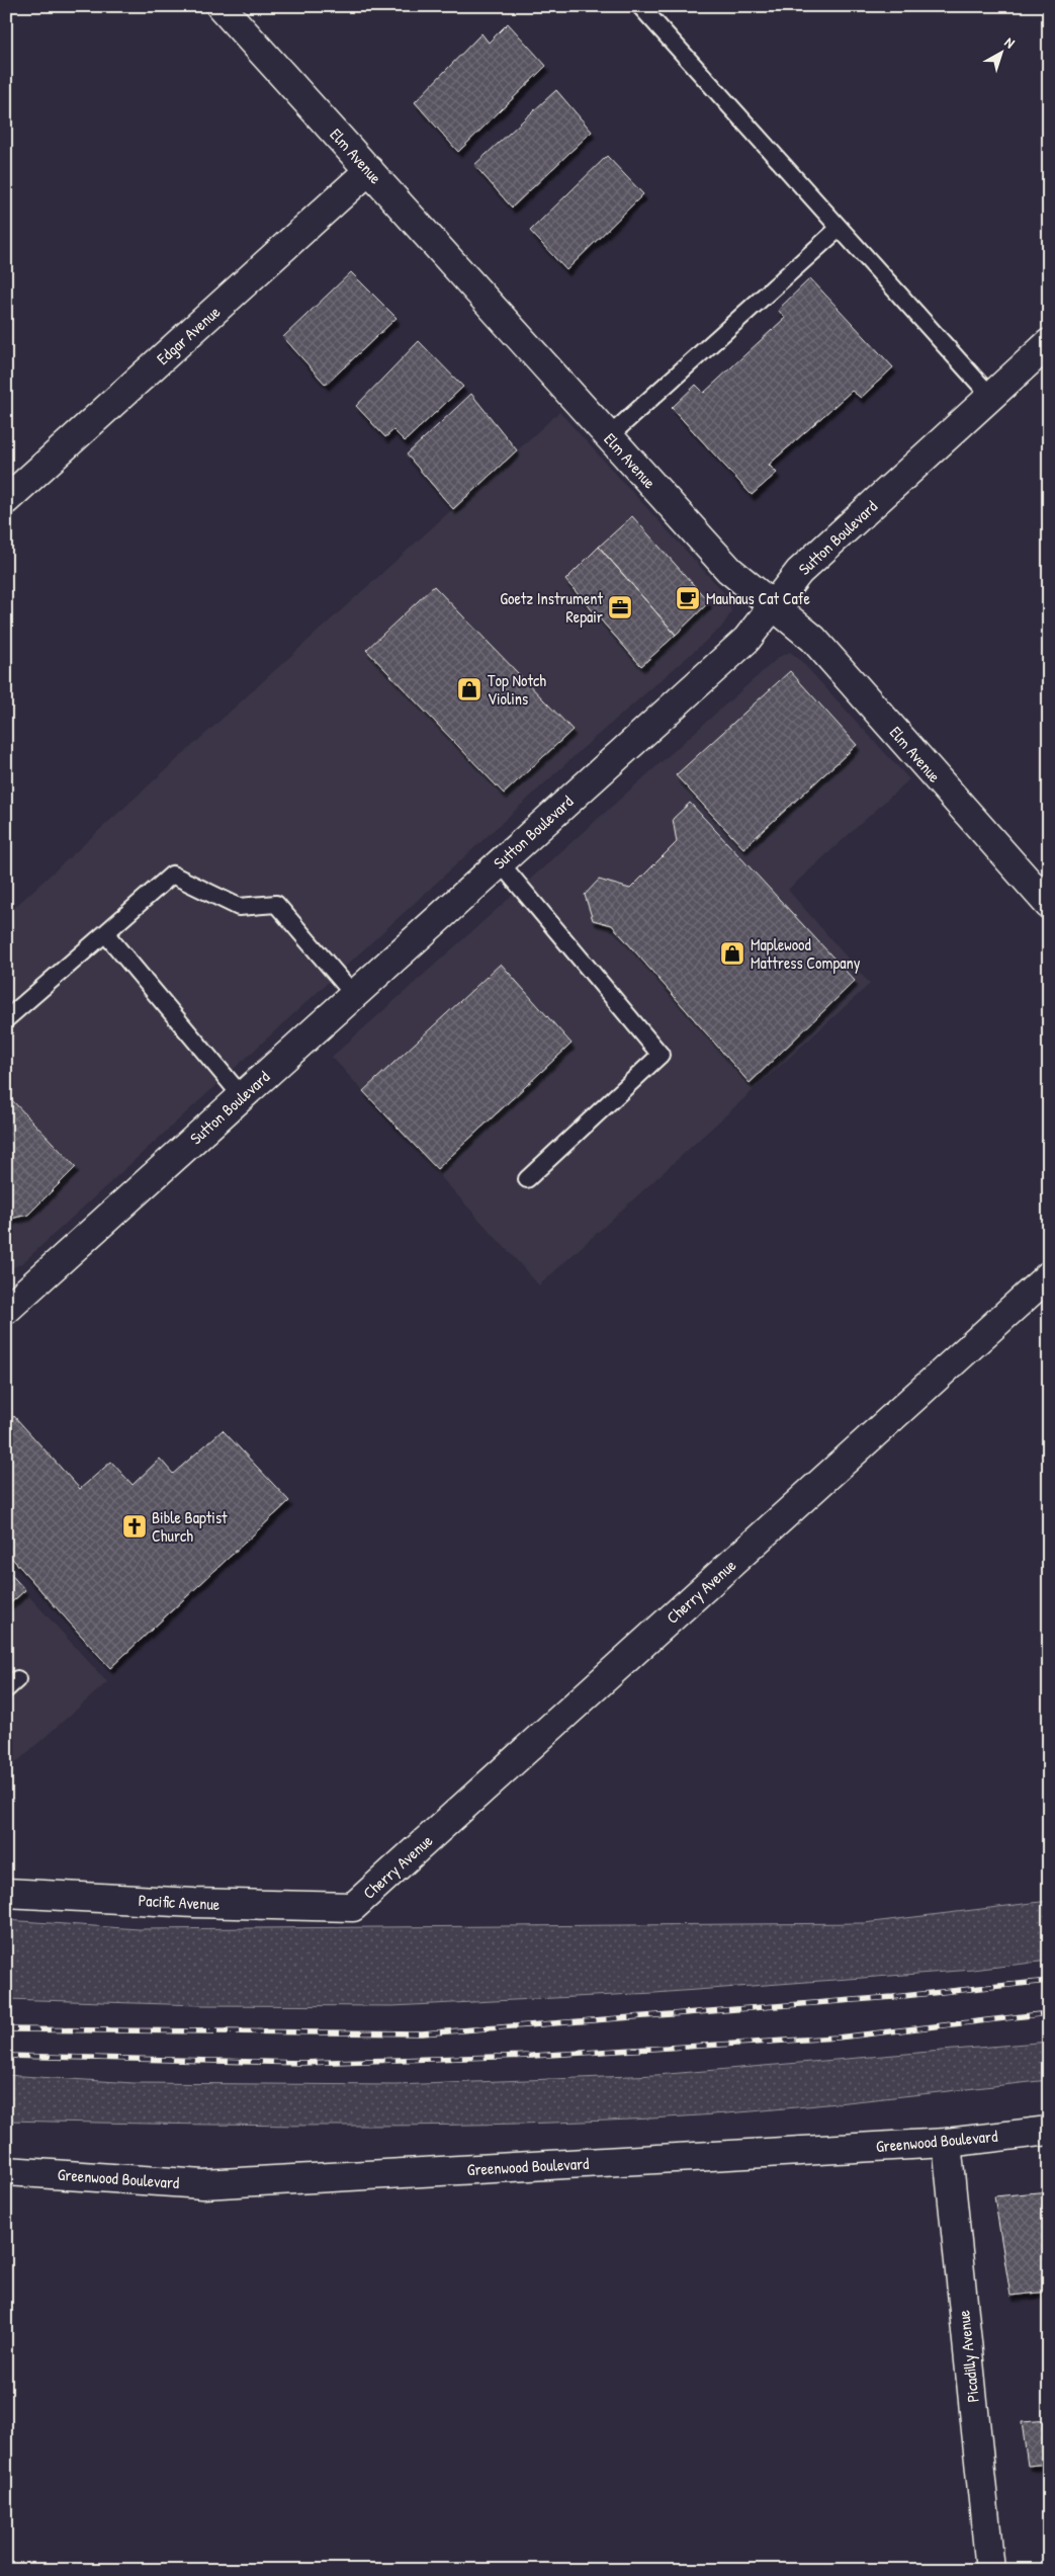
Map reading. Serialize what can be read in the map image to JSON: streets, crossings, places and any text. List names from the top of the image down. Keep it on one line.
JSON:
{"streets":{"street":["Elm Avenue","Edgar Avenue","Sutton Boulevard","Cherry Avenue","Pacific Avenue","Greenwood Boulevard","Picadilly Avenue"]},"crossings":[["Elm Avenue","Edgar Avenue"],["Elm Avenue","Sutton Boulevard"],["Cherry Avenue","Pacific Avenue"],["Greenwood Boulevard","Picadilly Avenue"]],"places":{"cafe":["Mauhaus Cat Cafe"],"office":["Goetz Instrument Repair"],"shop":["Top Notch Violins","Maplewood Mattress Company"],"church":["Bible Baptist Church"]},"north":"top right"}
